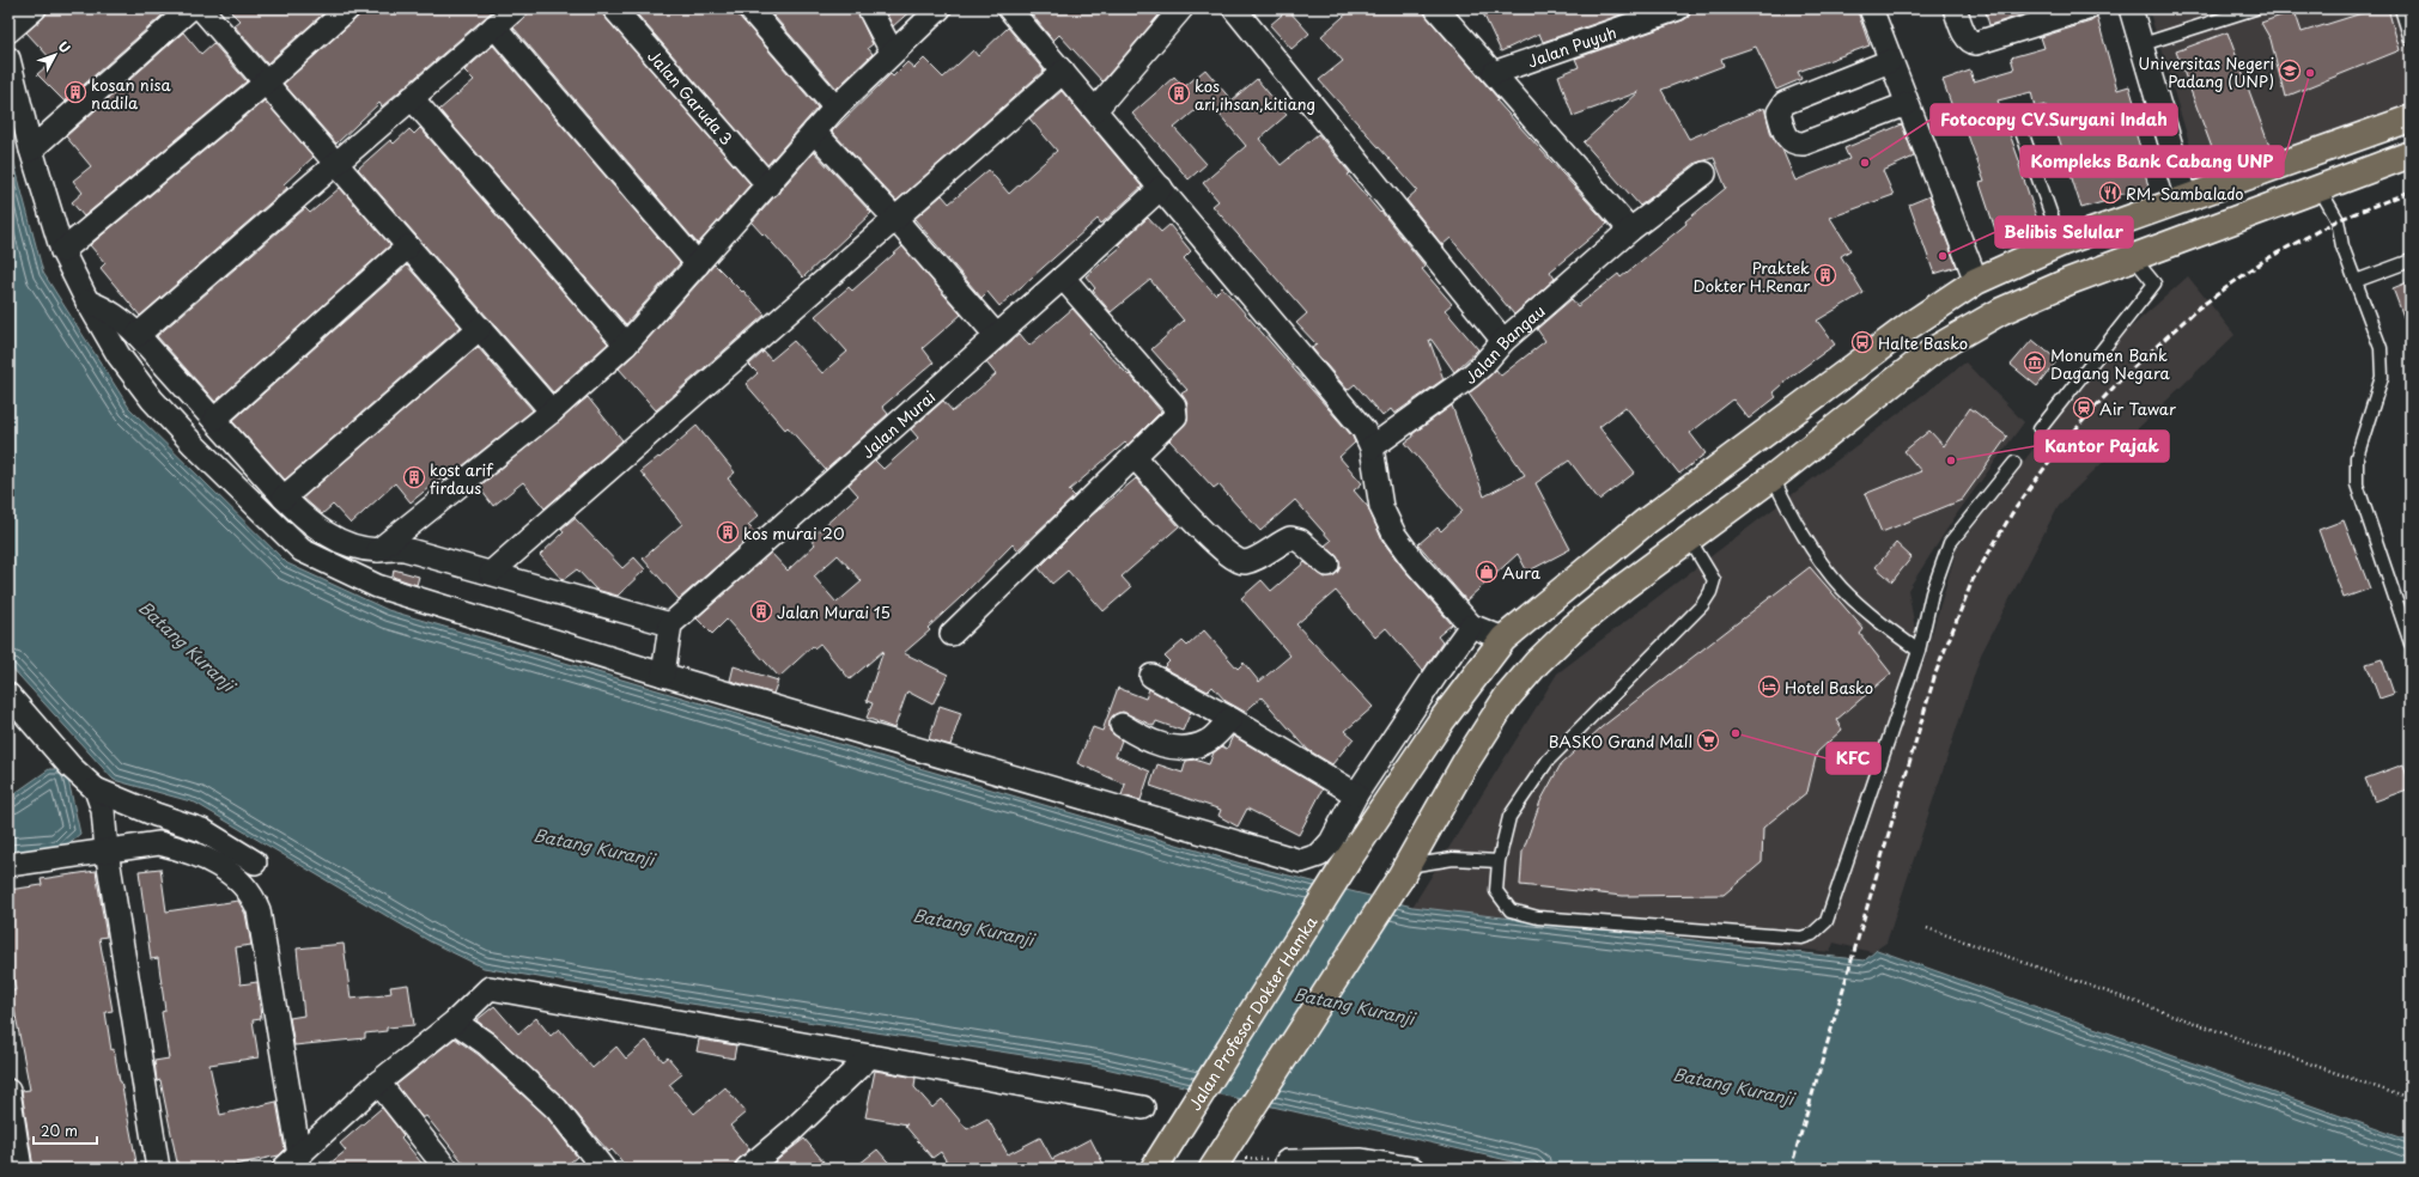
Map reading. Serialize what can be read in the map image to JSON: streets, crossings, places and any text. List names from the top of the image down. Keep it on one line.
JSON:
{"streets":{"main road":["Jalan Profesor Dokter Hamka"],"street":["Jalan Puyuh","Jalan Garuda 3","Jalan Bangau","Jalan Murai"]},"water":["Batang Kuranji"],"places":{"school or university":["Universitas Negeri Padang (UNP)"],"other":["Kompleks Bank Cabang UNP","Fotocopy CV.Suryani Indah","Belibis Selular","Kantor Pajak","KFC"],"building":["kosan nisa nadila","kos ari,ihsan,kitiang","Praktek Dokter H.Renar","kost arif firdaus","kos murai 20","Jalan Murai 15"],"restaurant":["RM. Sambalado"],"bus stop":["Halte Basko"],"museum":["Monumen Bank Dagang Negara"],"station":["Air Tawar"],"shop":["Aura"],"hotel":["Hotel Basko"],"supermarket":["BASKO Grand Mall"]},"scale_bar":"20 m","north":"top right"}
